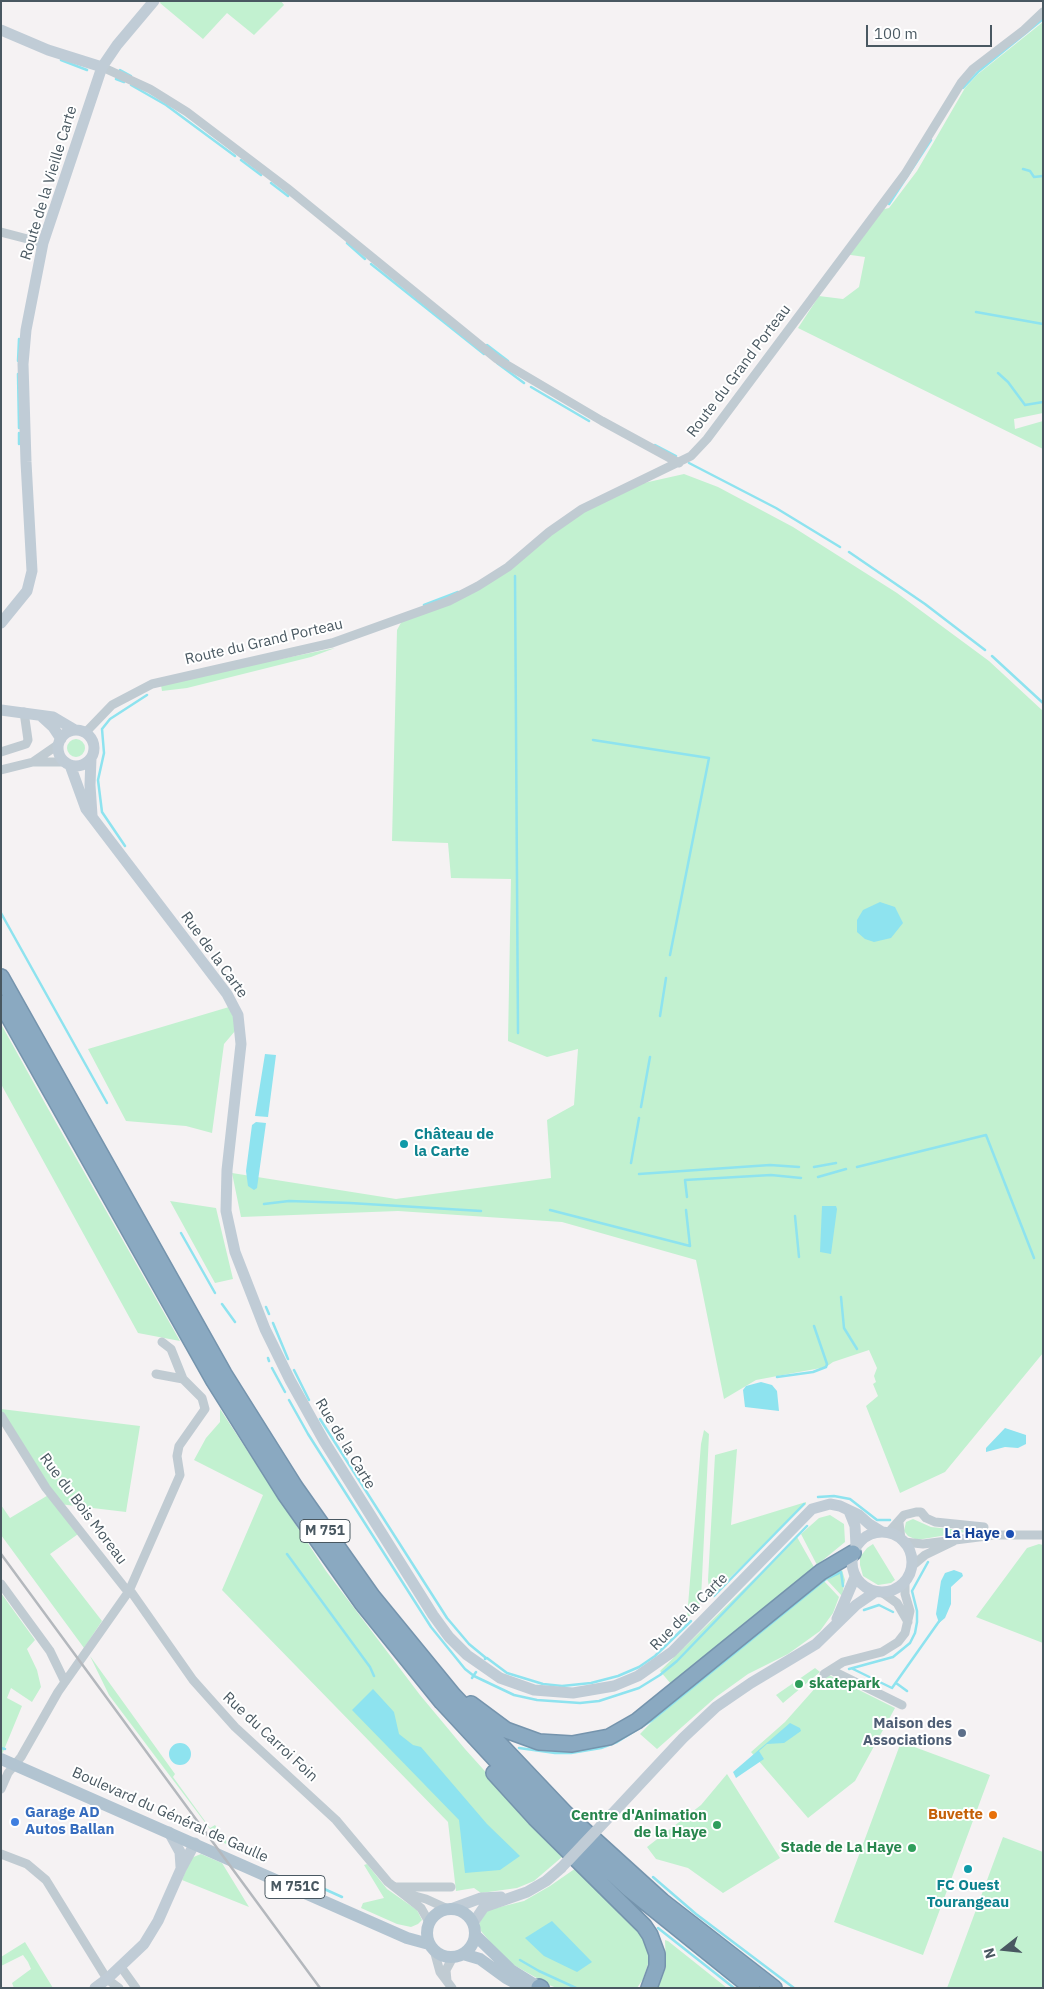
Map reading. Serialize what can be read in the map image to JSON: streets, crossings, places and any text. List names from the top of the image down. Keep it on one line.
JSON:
{"streets":{"highway":["M 751"],"main road":["Boulevard du Général de Gaulle","M 751C"],"street":["Route de la Vieille Carte","Route du Grand Porteau","Rue de la Carte","Rue du Bois Moreau","Rue du Carroi Foin"]},"crossings":[["Route du Grand Porteau","Rue de la Carte"],["Rue du Bois Moreau","Rue du Carroi Foin"],["Rue du Carroi Foin","Boulevard du Général de Gaulle"],["Rue du Carroi Foin","M 751C"],["Boulevard du Général de Gaulle","M 751C"]],"places":["Château de la Carte","La Haye","skatepark","Maison des Associations","Buvette","Garage AD Autos Ballan","Centre d'Animation de la Haye","Stade de La Haye","FC Ouest Tourangeau"],"scale_bar":"100 m","north":"left"}
